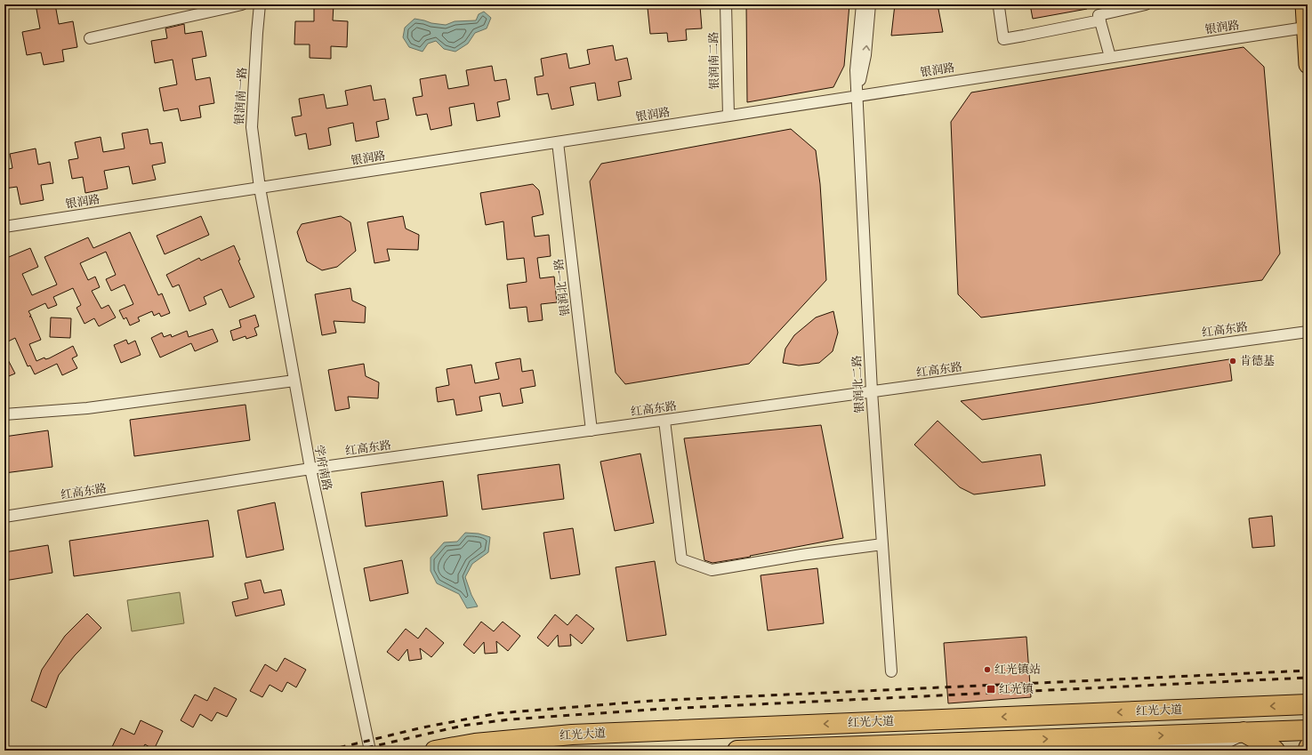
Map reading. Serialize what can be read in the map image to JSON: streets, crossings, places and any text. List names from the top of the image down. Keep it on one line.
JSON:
{"streets":{"highway":["红光大道"],"street":["银润路","银润南二路","银润南一路","银润北一路","红高东路","银润北二路","学府南路"]},"crossings":[["银润路","银润南二路"],["银润路","银润南一路"],["银润路","银润北一路"],["银润路","银润北二路"],["银润路","学府南路"],["银润南一路","学府南路"],["银润北一路","红高东路"],["红高东路","银润北二路"],["红高东路","学府南路"]],"places":{"other":["肯德基","红光镇站"],"transit":["红光镇"]}}
